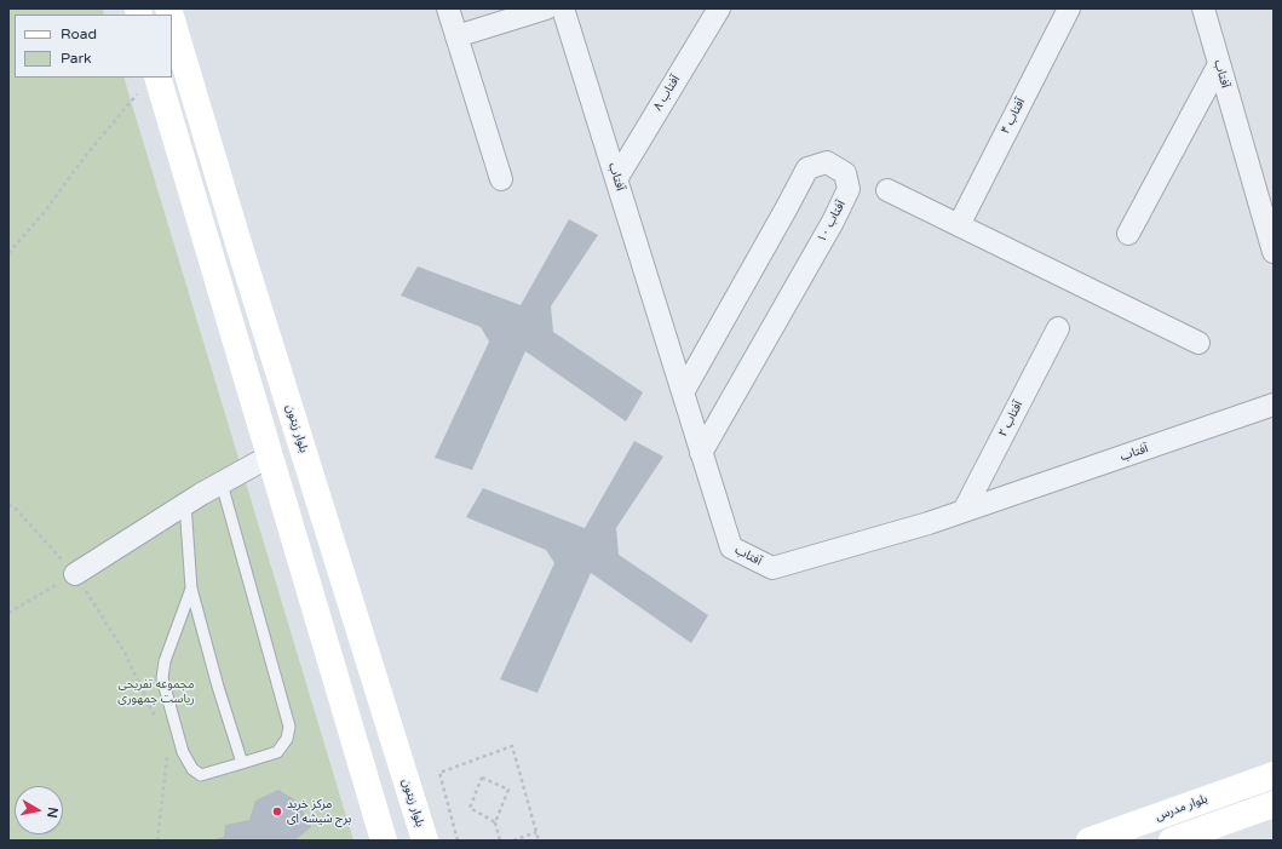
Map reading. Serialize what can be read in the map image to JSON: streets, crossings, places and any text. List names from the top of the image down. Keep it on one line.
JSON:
{"streets":{"street":["آفتاب","آفتاب ۸","آفتاب ۴","آفتاب ۱۰","آفتاب ۲","بلوار زیتون","بلوار مدرس"]},"crossings":[["آفتاب","آفتاب ۸"],["آفتاب","آفتاب ۱۰"],["آفتاب","آفتاب ۲"]],"parks":["مجموعه تفریحی ریاست جمهوری"],"places":["مرکز خرید برج شیشه ای"],"legend":["Road","Park"],"north":"right"}
